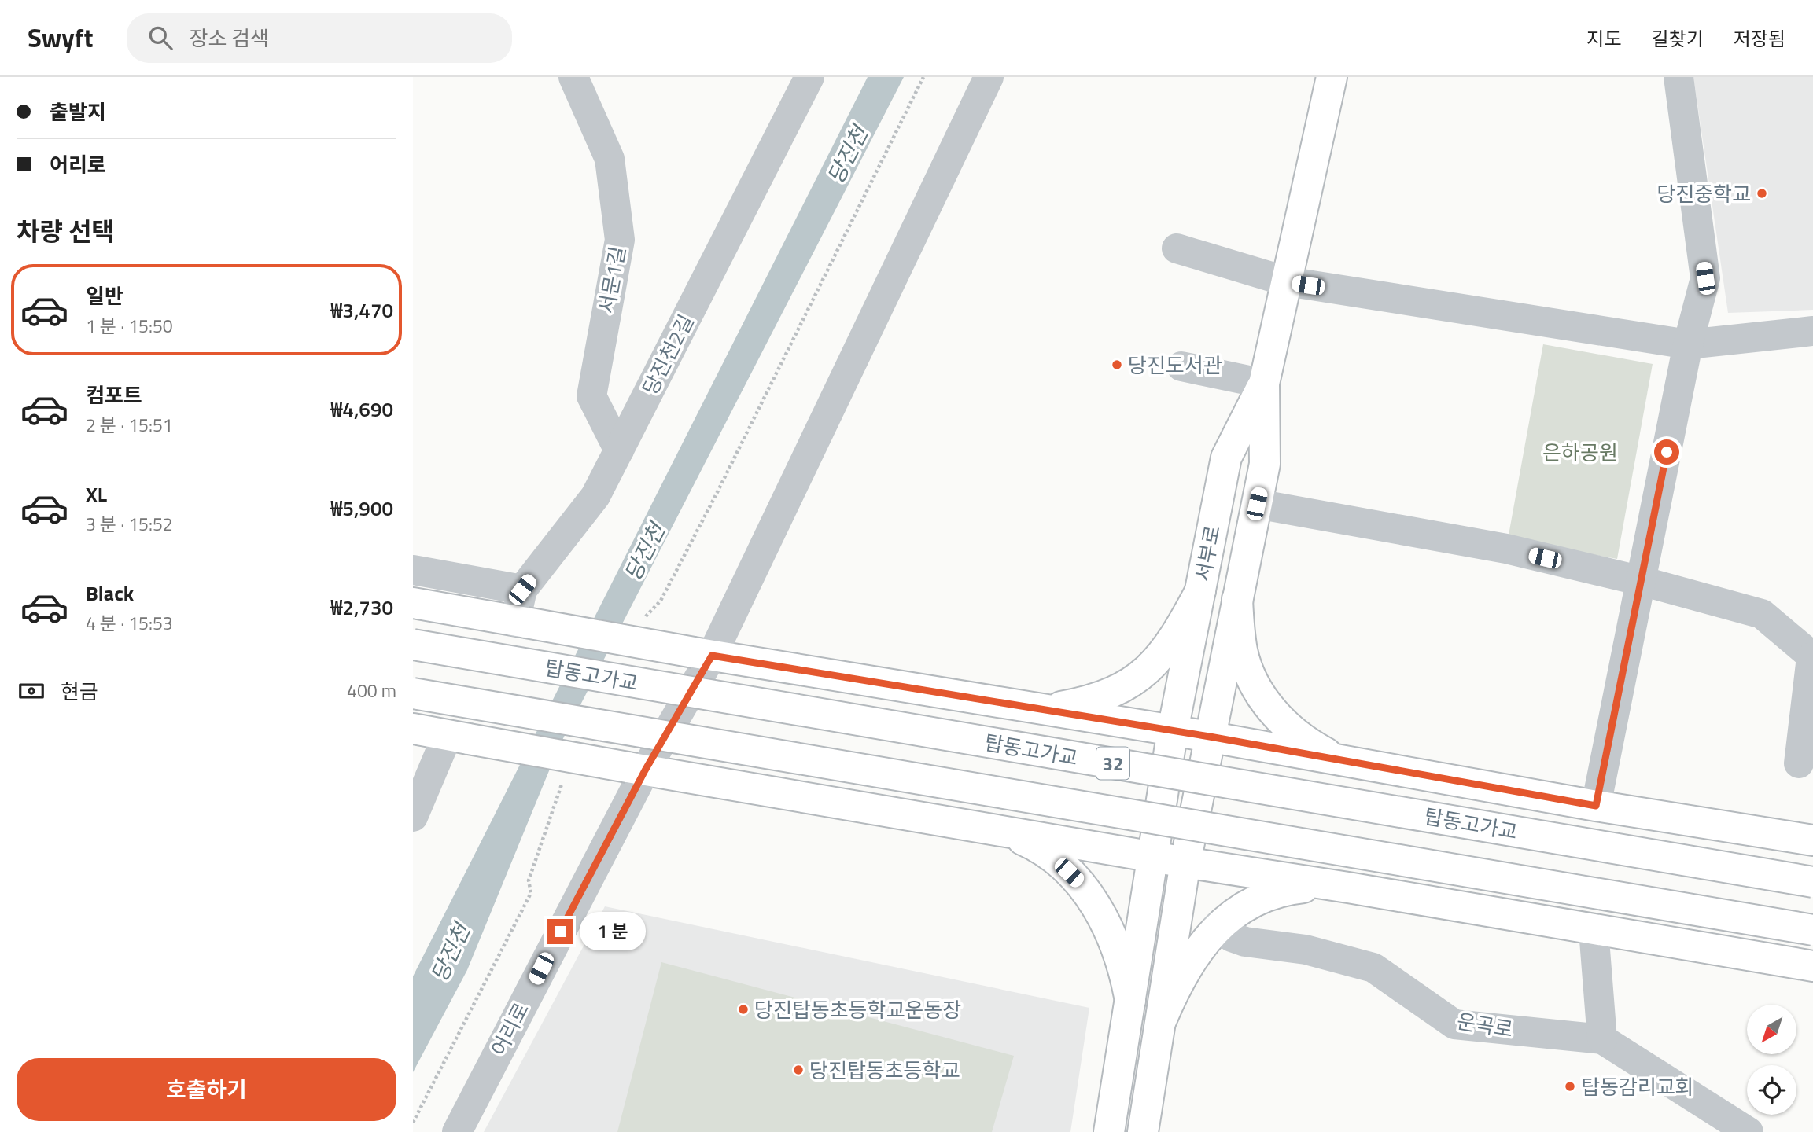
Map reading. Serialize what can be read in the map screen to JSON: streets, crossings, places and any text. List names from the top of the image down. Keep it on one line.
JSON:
{"streets":{"main road":["서부로","탑동고가교","32"],"street":["서문1길","당진천2길","운곡로","어리로"]},"crossings":[["서문1길","당진천2길"]],"water":["당진천"],"parks":["은하공원"],"places":["당진중학교","당진도서관","당진탑동초등학교운동장","당진탑동초등학교","탑동감리교회"],"north":"bottom left","page":{"header":"Swyft","search":"장소 검색","nav":["지도","길찾기","저장됨"],"banner":["출발지","어리로"],"heading":"차량 선택","list":[{"name":"일반","note":"1 분 · 15:50","value":"₩3,470"},{"name":"컴포트","note":"2 분 · 15:51","value":"₩4,690"},{"name":"XL","note":"3 분 · 15:52","value":"₩5,900"},{"name":"Black","note":"4 분 · 15:53","value":"₩2,730"}],"pay":["현금","400 m"],"bubble":"1 분","buttons":"호출하기"}}
